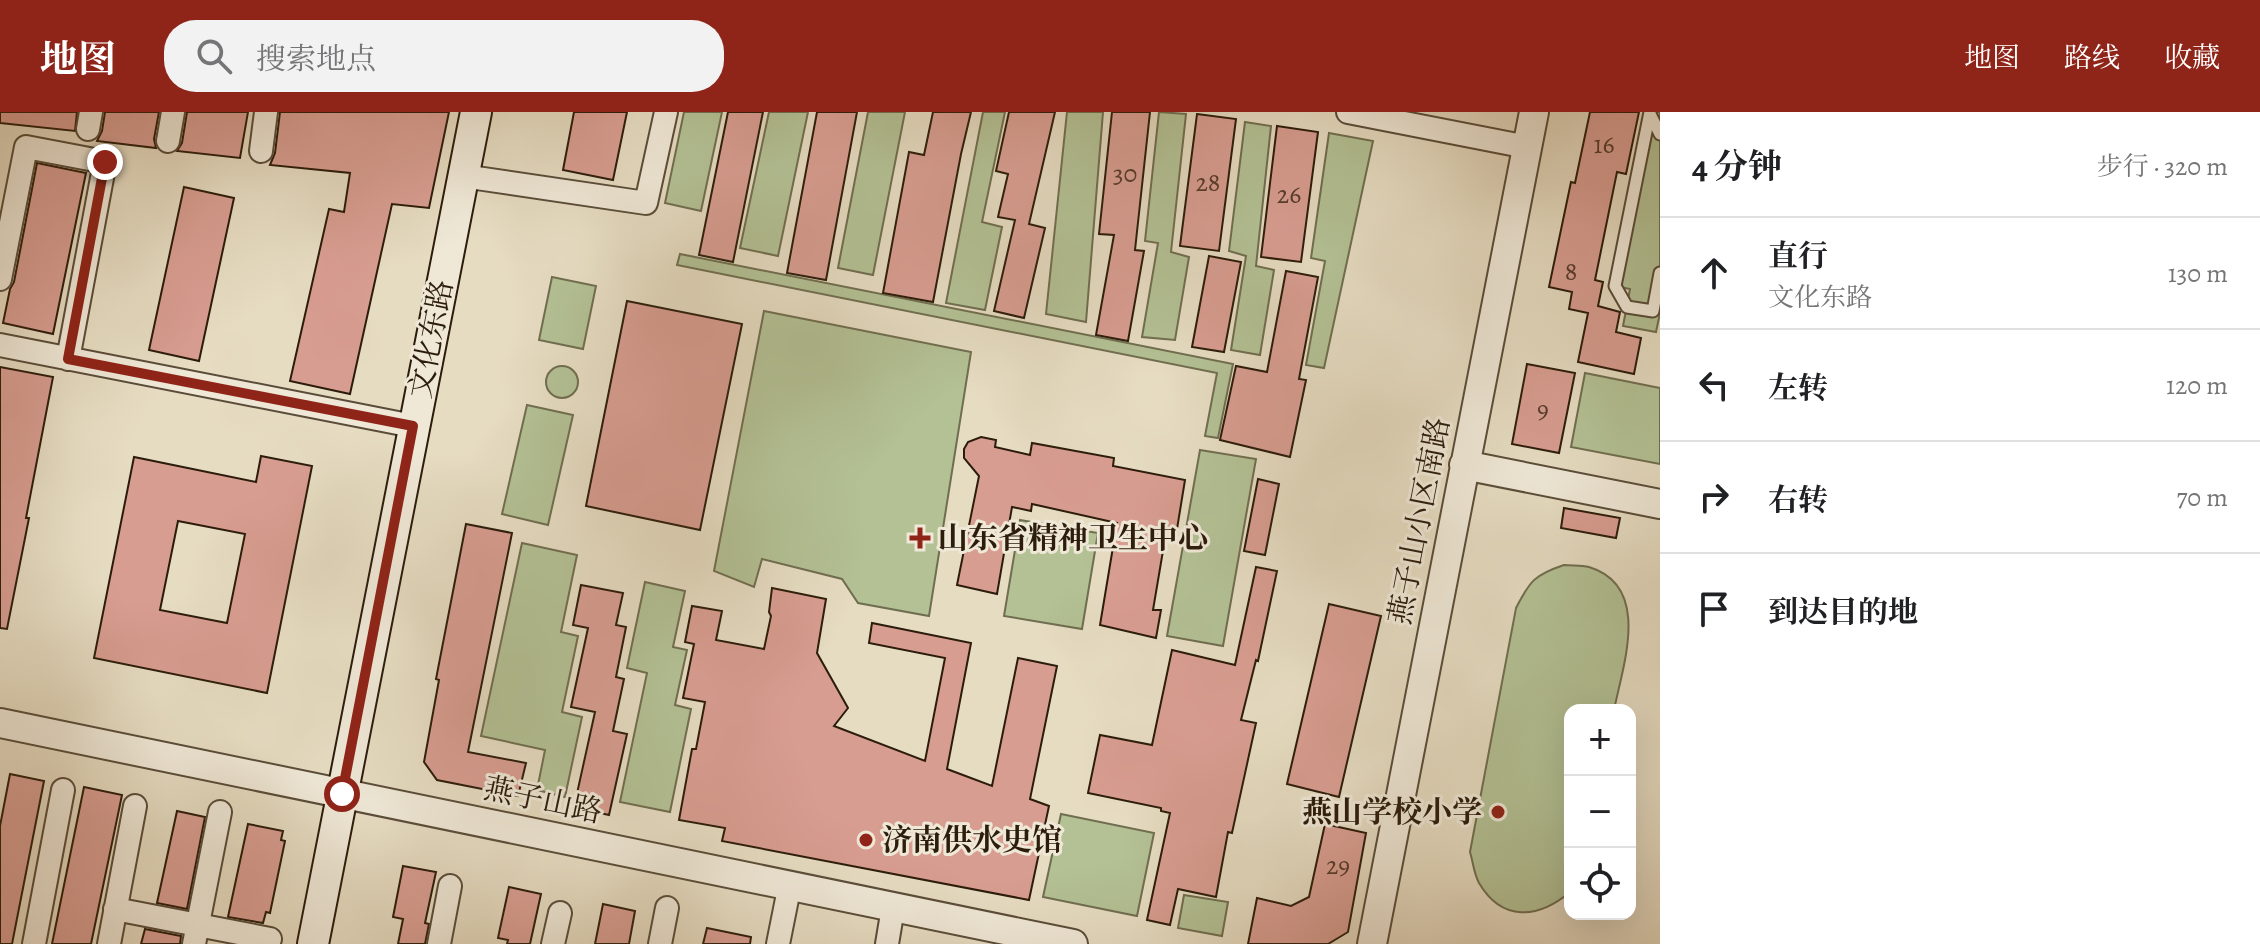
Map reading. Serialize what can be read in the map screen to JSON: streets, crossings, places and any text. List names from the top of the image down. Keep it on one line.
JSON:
{"streets":{"main road":["文化东路"],"street":["燕子山小区南路","燕子山路"]},"crossings":[["文化东路","燕子山路"]],"places":{"health":["山东省精神卫生中心"],"other":["燕山学校小学","济南供水史馆"]},"house_numbers":["16","30","28","26","8","9","29"],"page":{"header":"地图","search":"搜索地点","nav":["地图","路线","收藏"],"heading":["4 分钟","步行 · 320 m"],"list":[["直行","文化东路","130 m"],["左转","120 m"],["右转","70 m"],"到达目的地"],"map_buttons":["+","−"]}}
